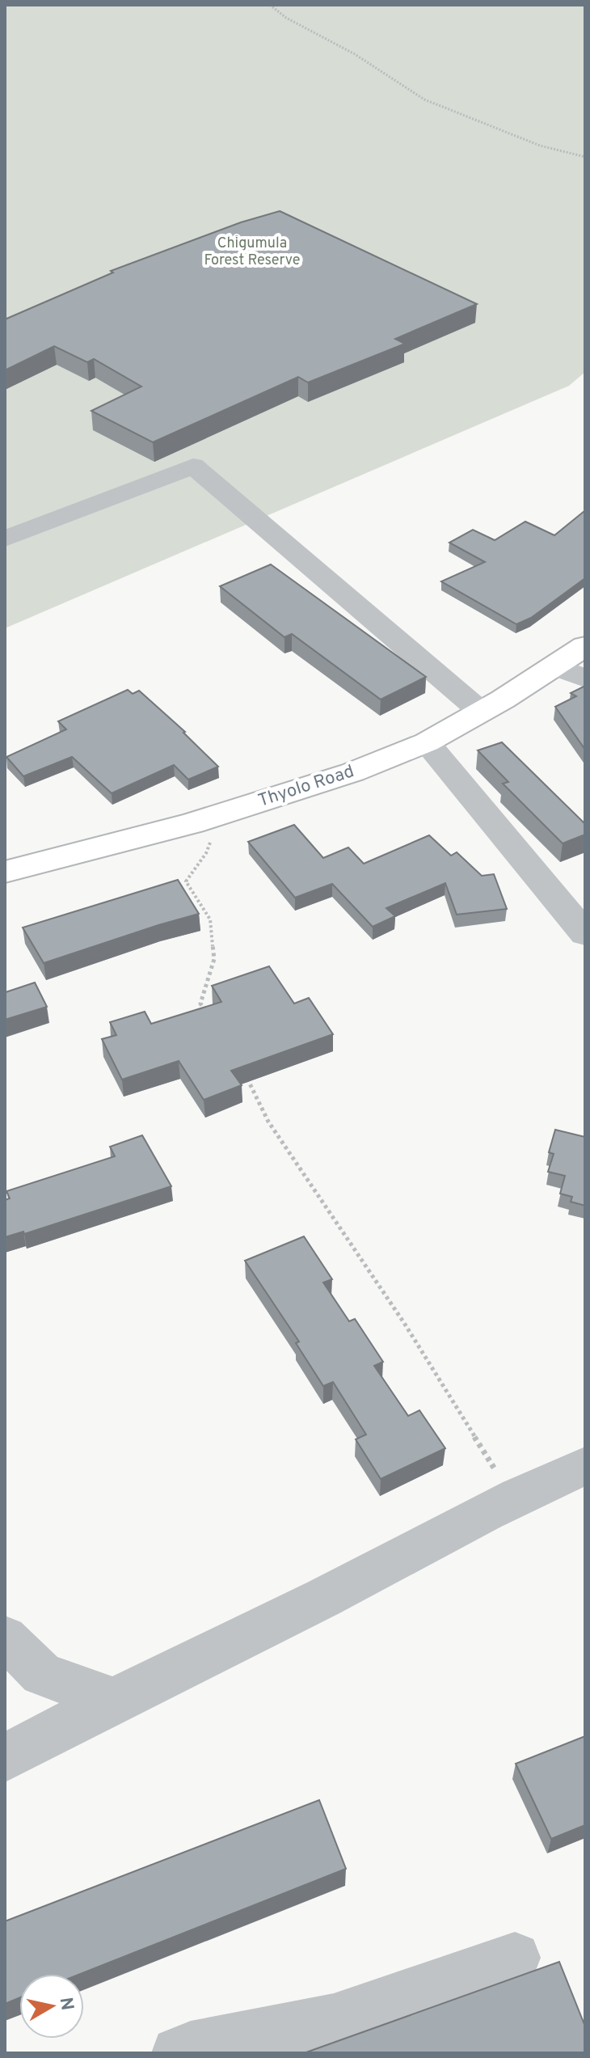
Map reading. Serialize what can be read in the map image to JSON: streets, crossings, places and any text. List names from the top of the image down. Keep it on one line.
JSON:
{"streets":{"highway":["Thyolo Road"]},"parks":["Chigumula Forest Reserve"],"north":"right"}
